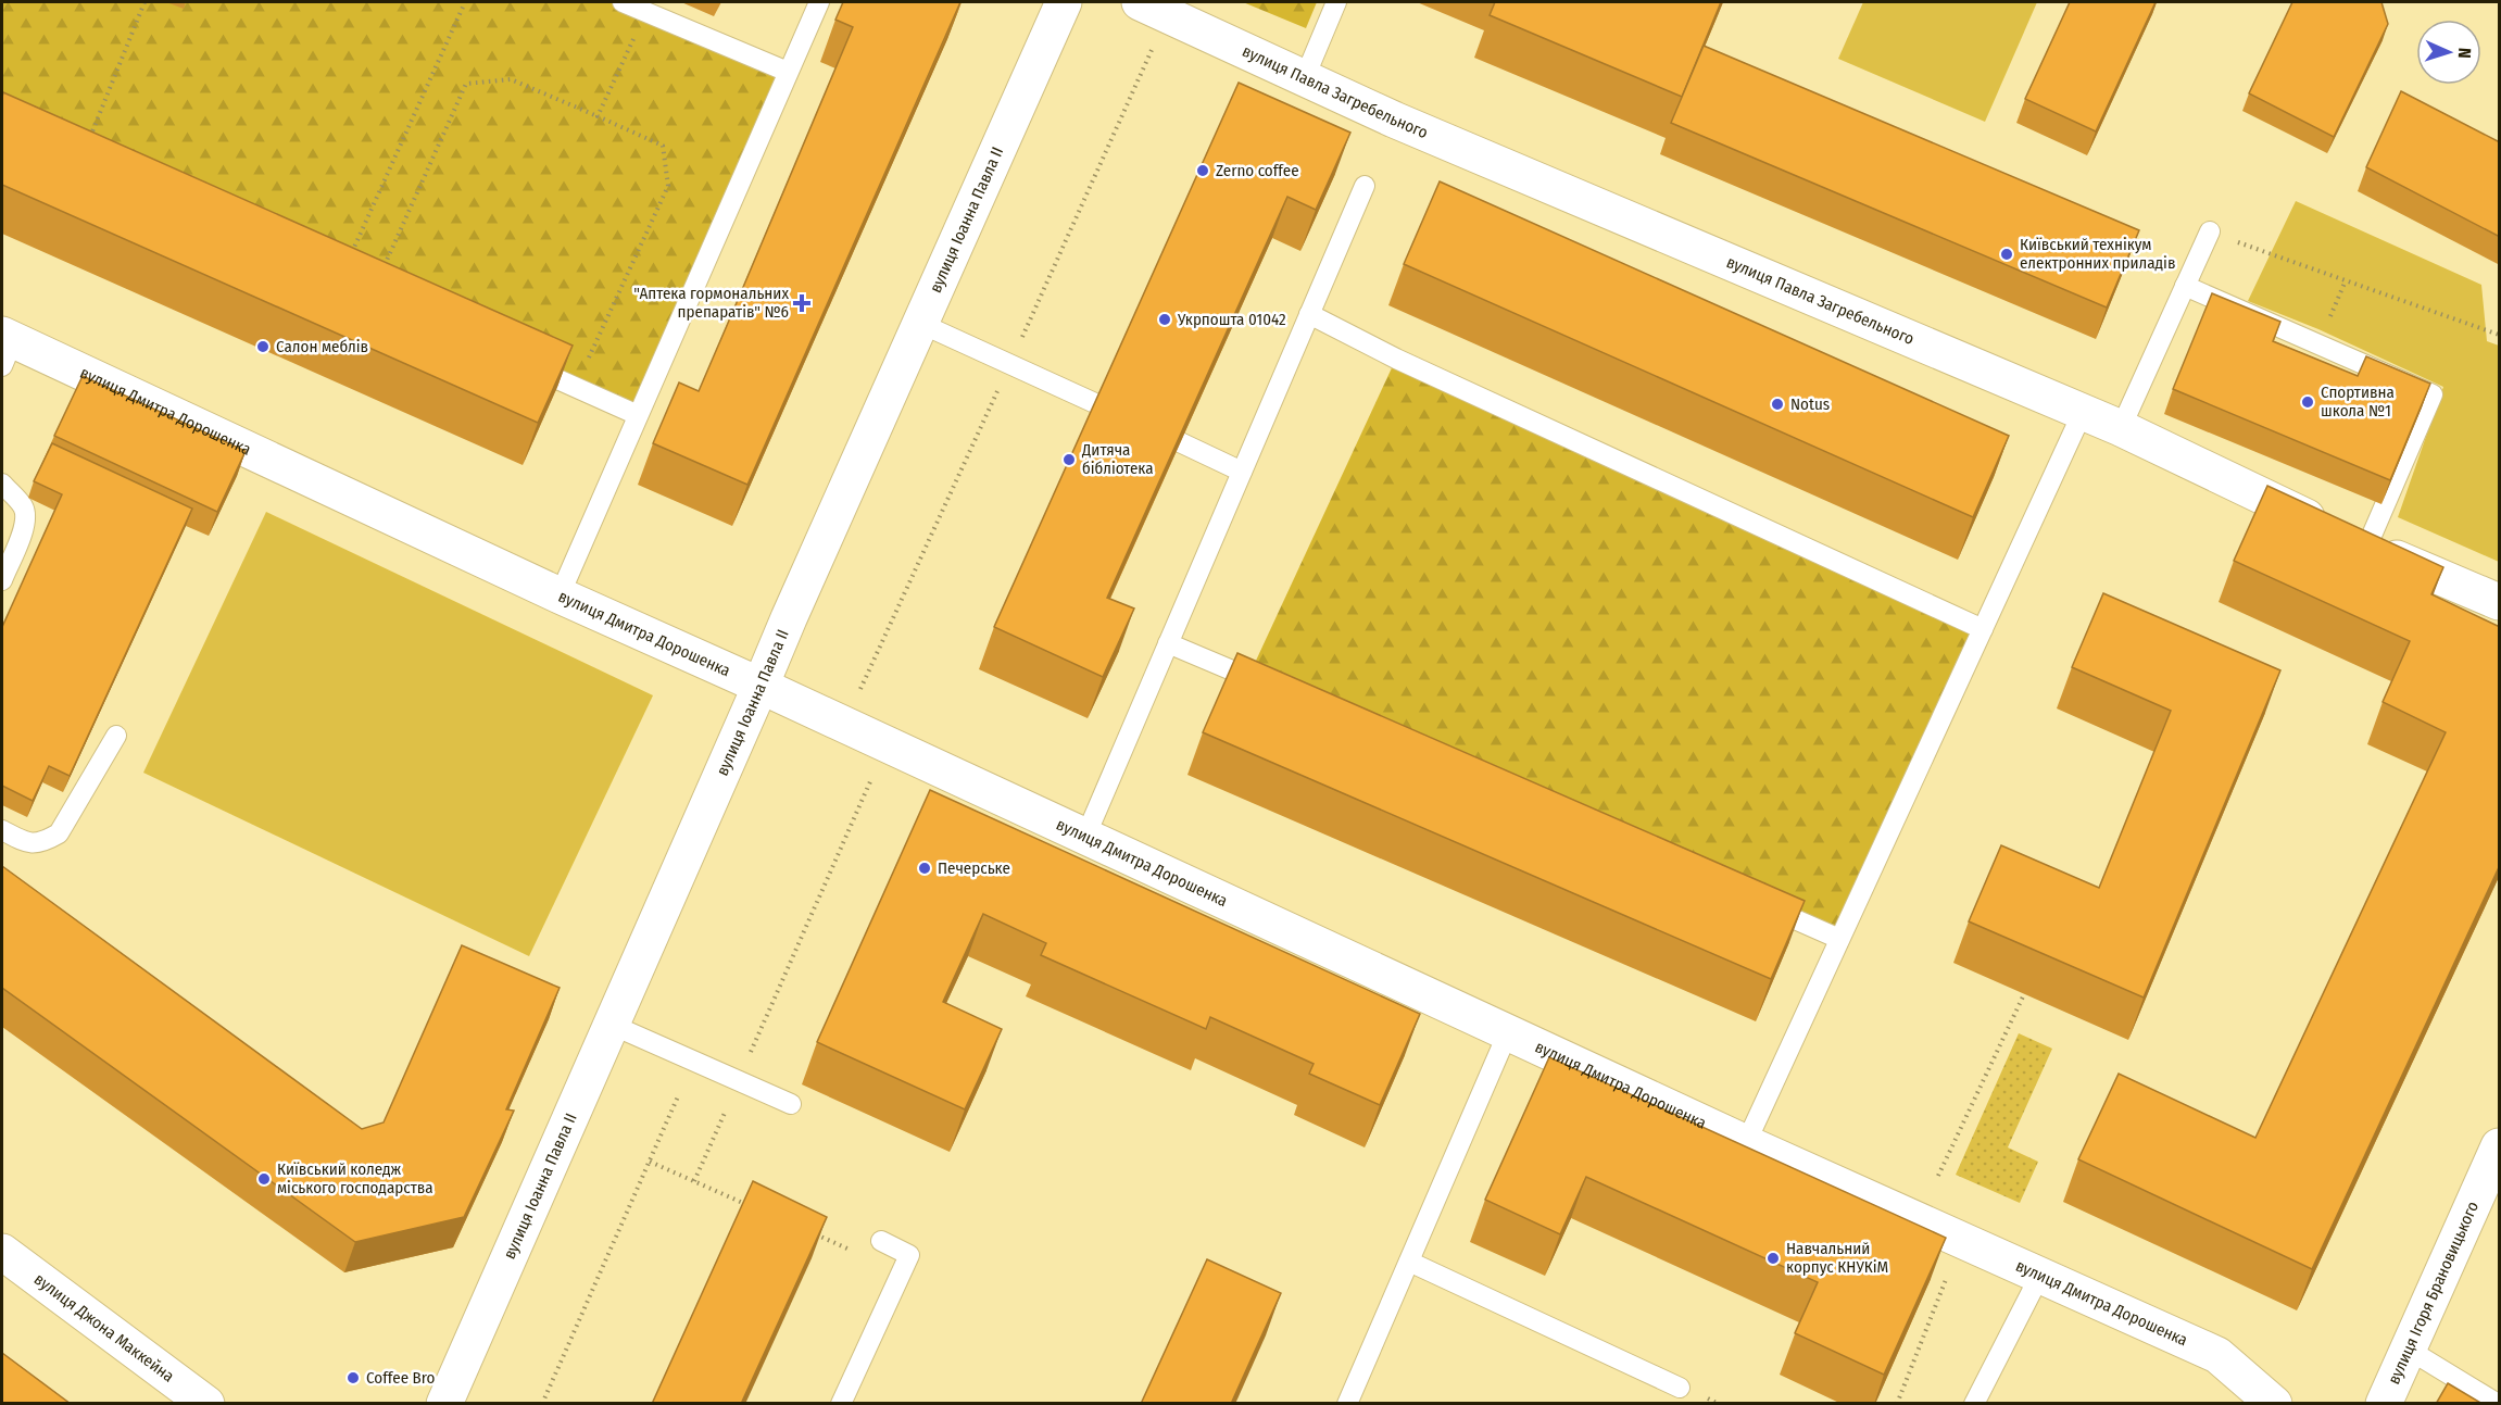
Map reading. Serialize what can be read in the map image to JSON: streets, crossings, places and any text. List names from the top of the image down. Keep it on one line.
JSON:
{"streets":{"street":["вулиця Павла Загребельного","вулиця Іоанна Павла II","вулиця Дмитра Дорошенка","вулиця Ігоря Брановицького","вулиця Джона Маккейна"]},"crossings":[["вулиця Іоанна Павла II","вулиця Дмитра Дорошенка"]],"places":{"other":["Zerno coffee","Київський технікум електронних приладів","Укрпошта 01042","Салон меблів","Спортивна школа №1","Notus","Дитяча бібліотека","Печерське","Київський коледж міського господарства","Навчальний корпус КНУКіМ","Coffee Bro"],"health":["\"Аптека гормональних препаратів\" №6"]},"north":"right"}
